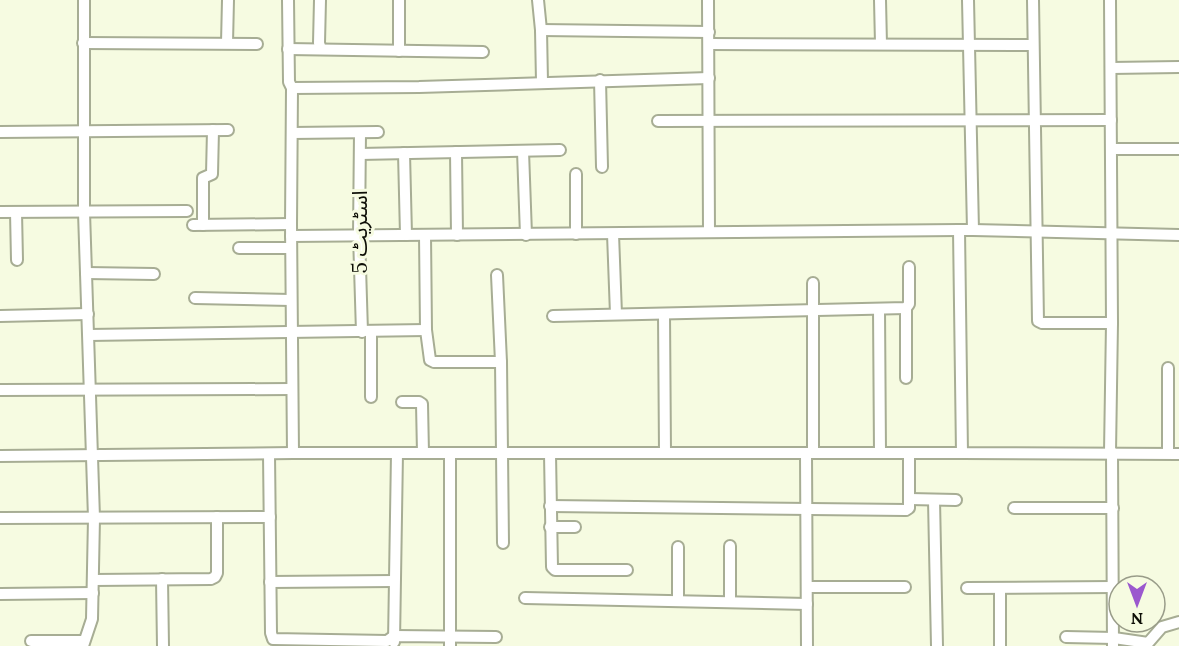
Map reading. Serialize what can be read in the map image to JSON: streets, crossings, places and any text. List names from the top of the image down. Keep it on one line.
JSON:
{"streets":{"street":["اسٹریٹ 5"]},"north":"bottom"}
